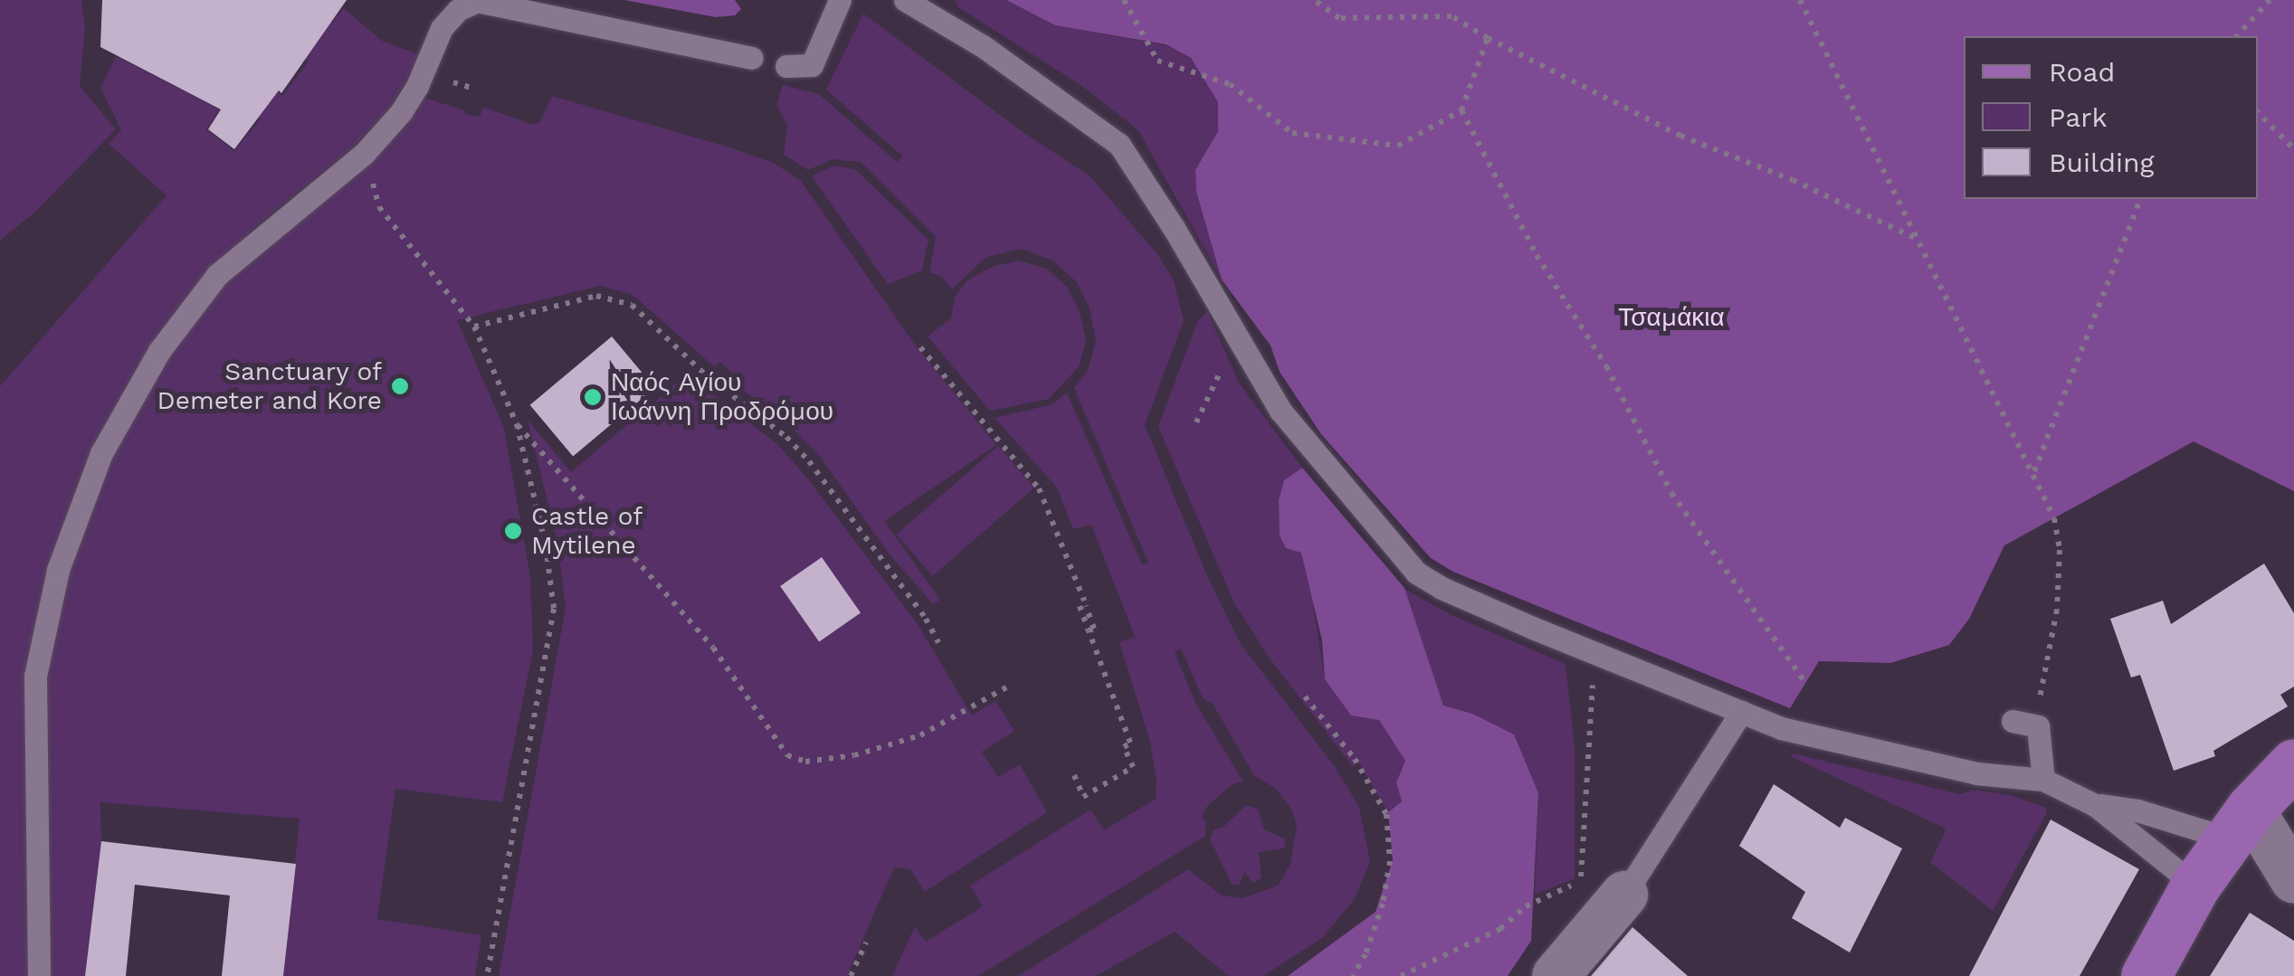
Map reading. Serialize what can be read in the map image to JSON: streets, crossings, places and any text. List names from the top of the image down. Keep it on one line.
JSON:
{"parks":["Τσαμάκια"],"places":["Sanctuary of Demeter and Kore","Ναός Αγίου Ιωάννη Προδρόμου","Castle of Mytilene"],"legend":["Road","Park","Building"]}
